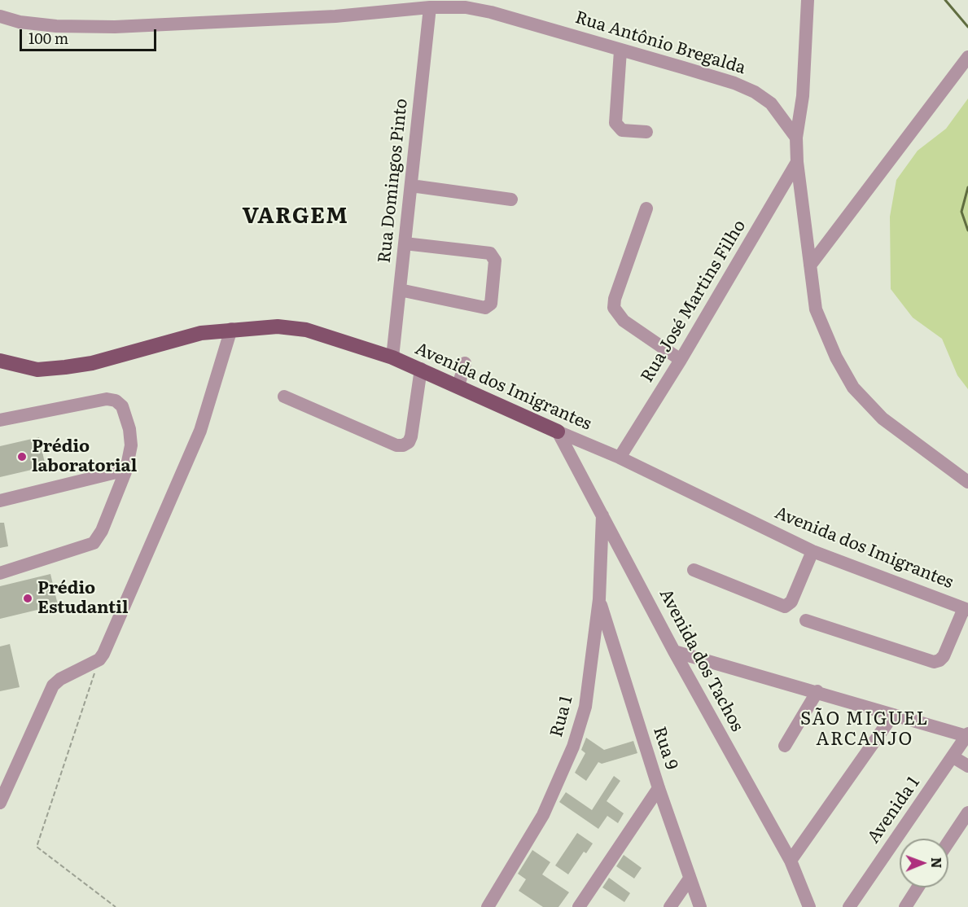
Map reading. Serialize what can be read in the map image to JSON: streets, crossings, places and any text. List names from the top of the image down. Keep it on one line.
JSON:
{"streets":{"main road":["Avenida dos Imigrantes"],"street":["Rua Antônio Bregalda","Rua Domingos Pinto","Rua José Martins Filho","Avenida dos Tachos","Rua 1","Rua 9","Avenida 1"]},"crossings":[["Rua Antônio Bregalda","Rua Domingos Pinto"],["Rua Domingos Pinto","Avenida dos Imigrantes"],["Rua José Martins Filho","Avenida dos Imigrantes"],["Avenida dos Imigrantes","Avenida dos Tachos"],["Avenida dos Tachos","Rua 1"],["Rua 1","Rua 9"]],"districts":["VARGEM","SÃO MIGUEL ARCANJO"],"places":["Prédio laboratorial","Prédio Estudantil"],"scale_bar":"100 m","north":"right"}
